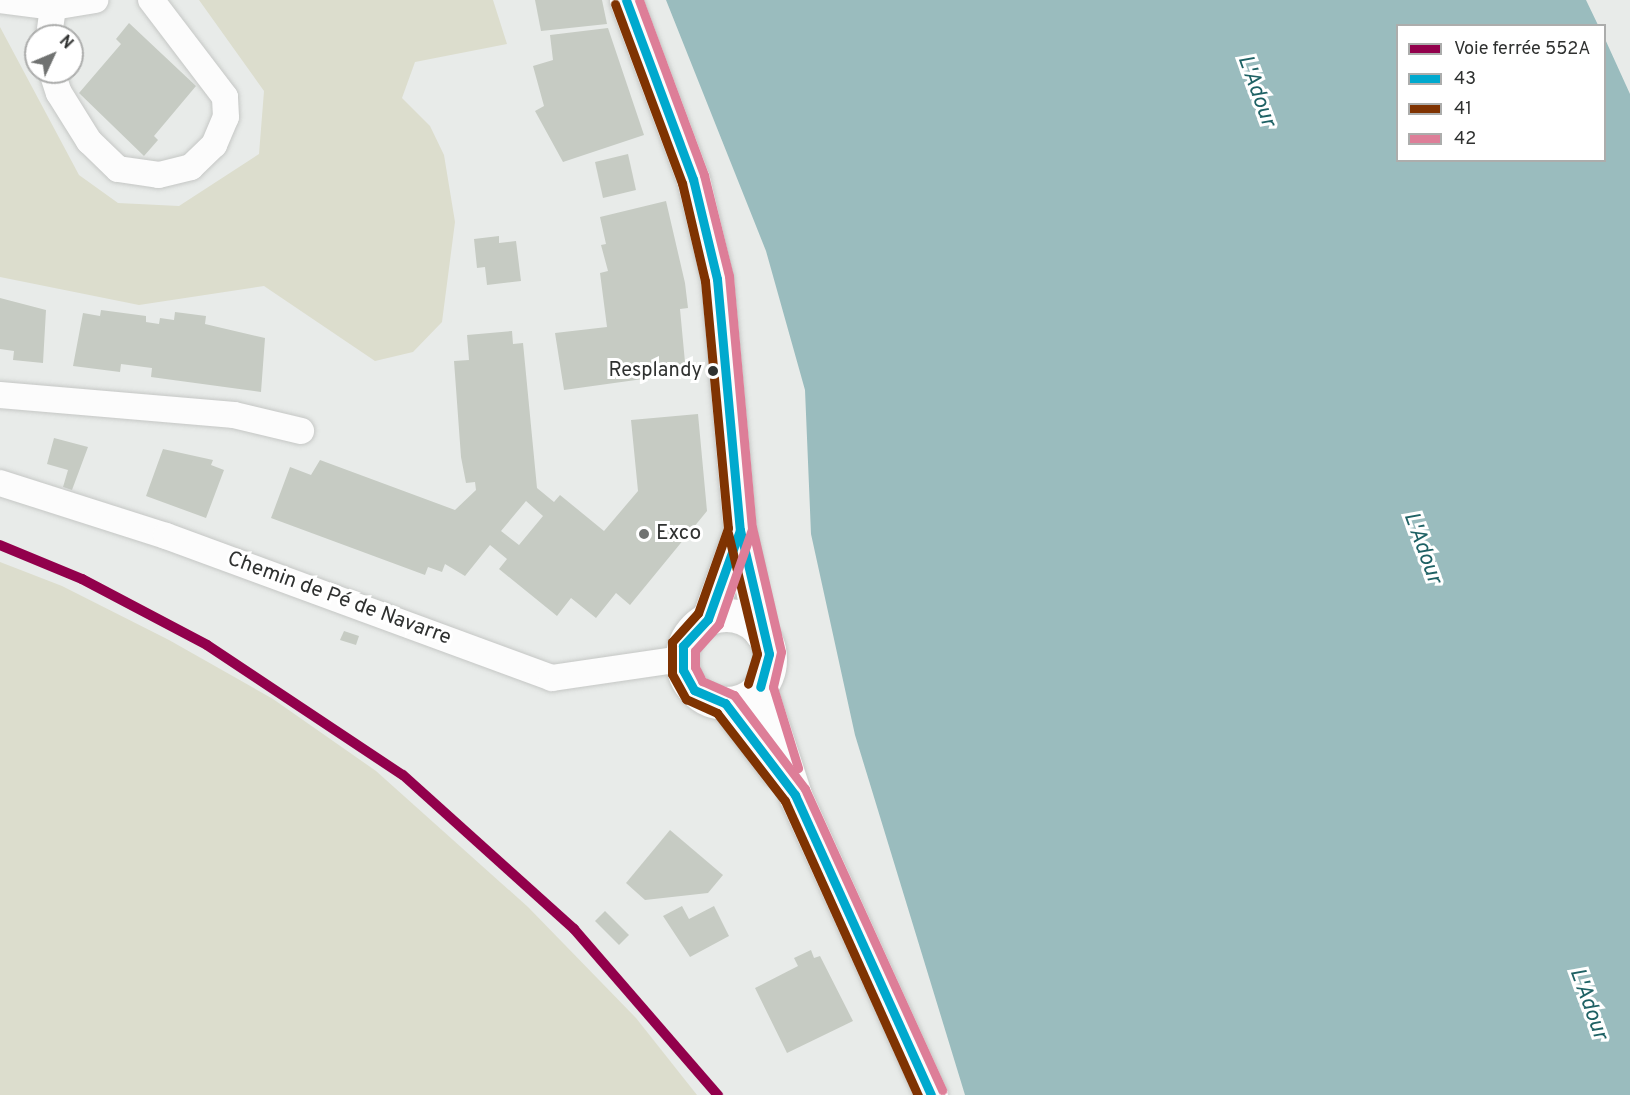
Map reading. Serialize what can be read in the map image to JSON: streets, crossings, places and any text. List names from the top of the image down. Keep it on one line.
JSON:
{"streets":{"street":["Chemin de Pé de Navarre"]},"water":["L'Adour"],"places":["Resplandy","Exco"],"lines":["transit line 43","transit line 42","transit line 41","rail line 552A"],"legend":["Voie ferrée 552A","43","41","42"],"north":"top right"}
